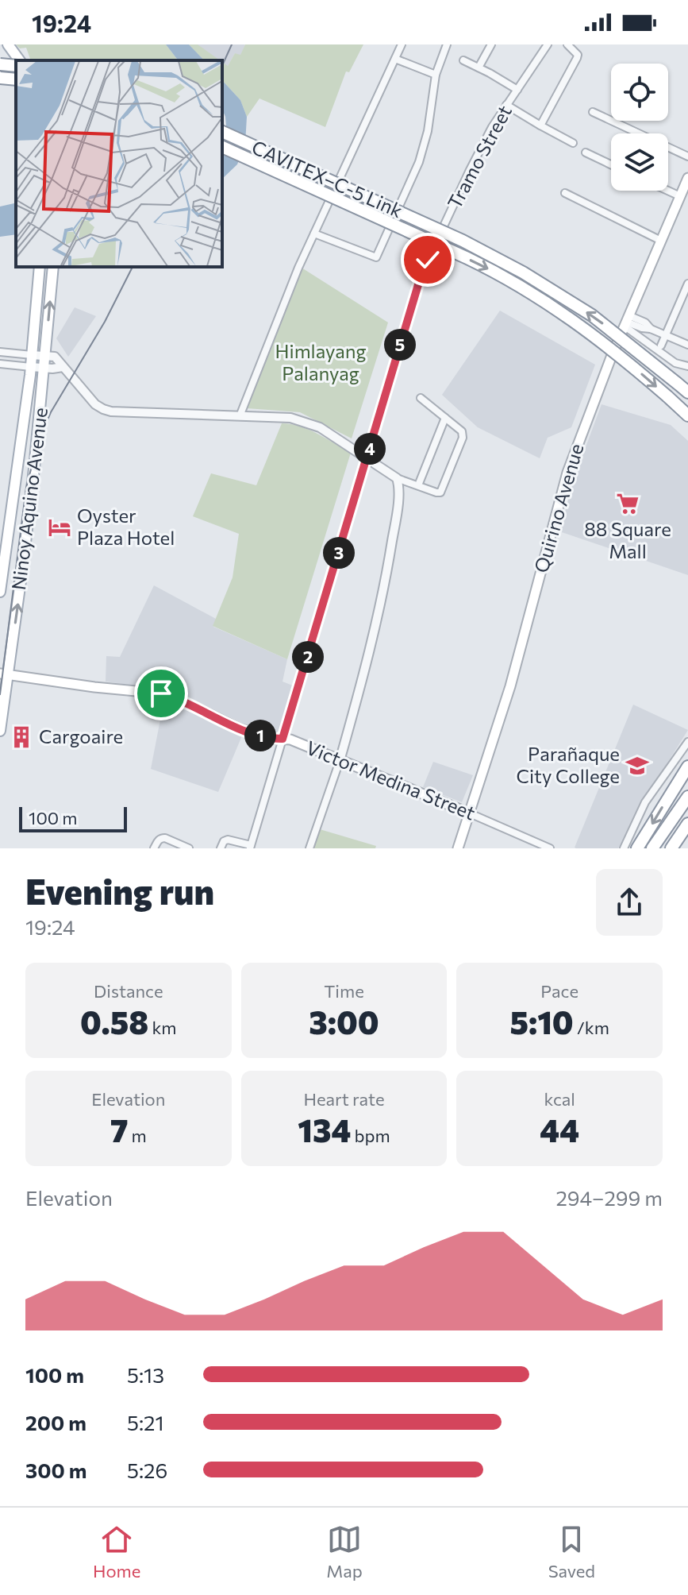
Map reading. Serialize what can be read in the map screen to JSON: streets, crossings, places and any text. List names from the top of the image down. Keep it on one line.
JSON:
{"streets":{"highway":["CAVITEX–C-5 Link"],"main road":["Ninoy Aquino Avenue","Quirino Avenue","Victor Medina Street"],"street":["Tramo Street"]},"crossings":[["Tramo Street","Victor Medina Street"],["Ninoy Aquino Avenue","Victor Medina Street"],["Quirino Avenue","Victor Medina Street"]],"parks":["Himlayang Palanyag"],"places":{"supermarket":["88 Square Mall"],"hotel":["Oyster Plaza Hotel"],"building":["Cargoaire"],"school or university":["Parañaque City College"]},"scale_bar":"100 m","page":{"status":"19:24","pins":["5","4","3","2","1"],"scale":"100 m","heading":["Evening run","19:24"],"stats":[["Distance","0.58 km"],["Time","3:00"],["Pace","5:10 /km"],["Elevation","7 m"],["Heart rate","134 bpm"],["kcal","44"]],"chart":["Elevation","294–299 m"],"list":[{"name":"100 m","note":"5:13"},{"name":"200 m","note":"5:21"},{"name":"300 m","note":"5:26"}],"tabs":["Home","Map","Saved"]}}
